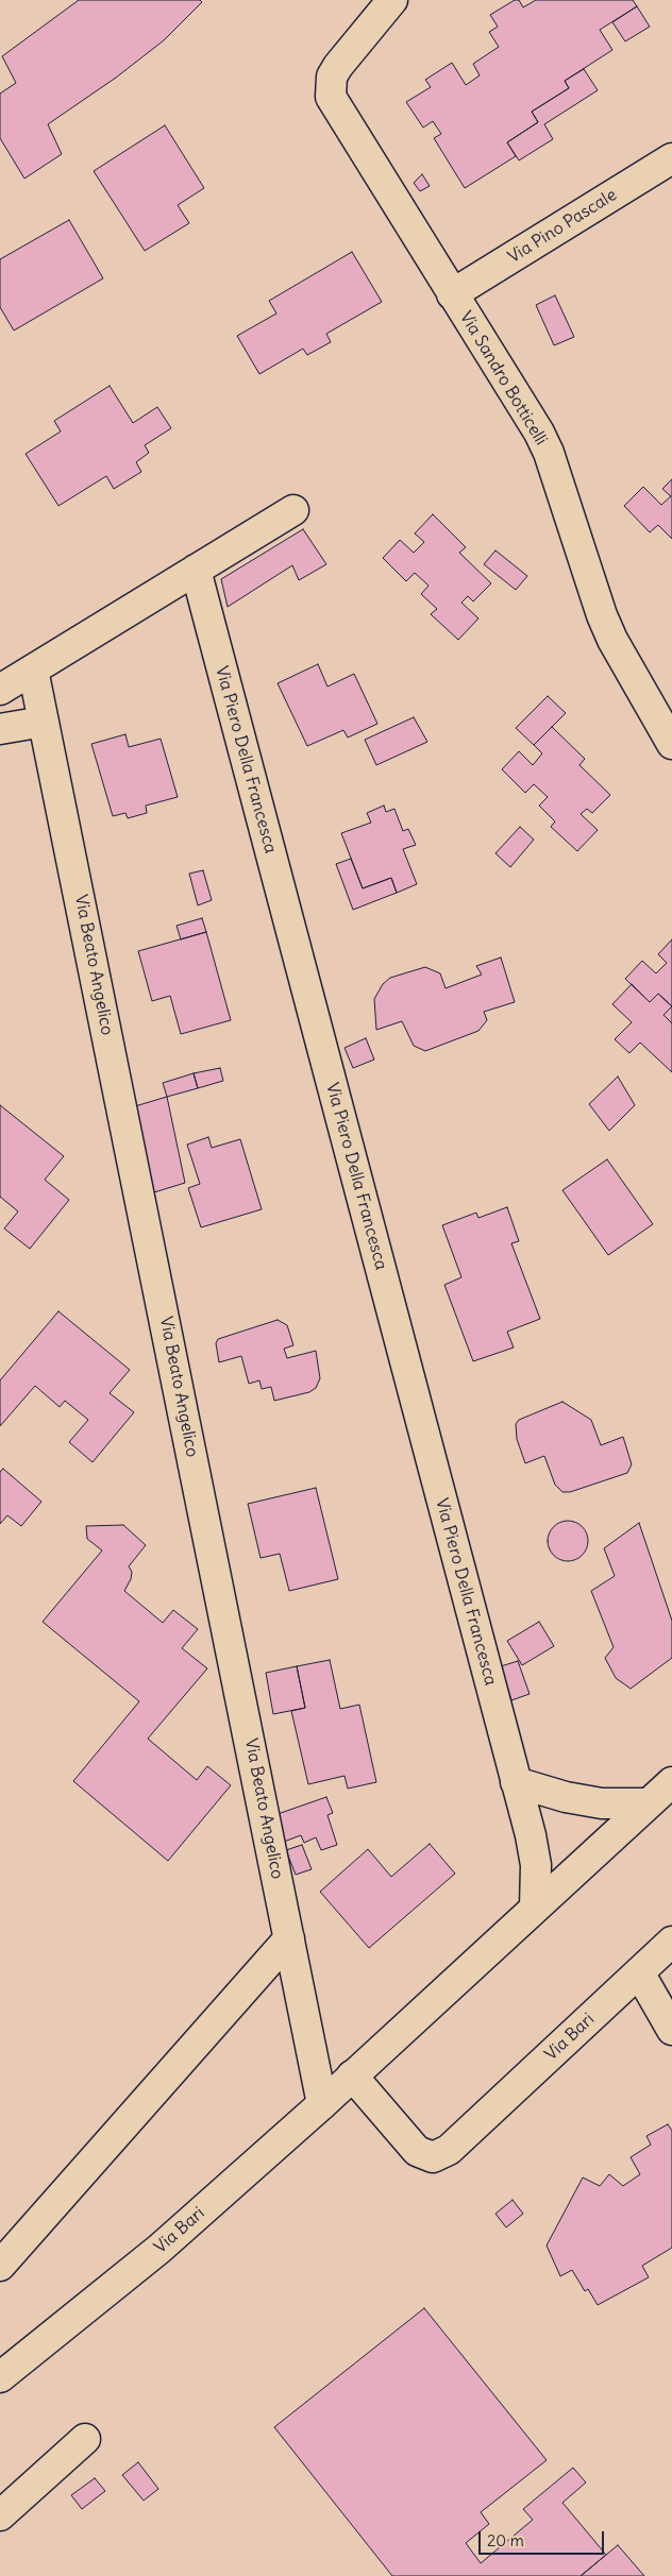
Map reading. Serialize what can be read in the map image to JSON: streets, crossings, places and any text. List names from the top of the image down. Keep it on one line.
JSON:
{"streets":{"street":["Via Pino Pascale","Via Sandro Botticelli","Via Piero Della Francesca","Via Beato Angelico","Via Bari"]},"crossings":[["Via Pino Pascale","Via Sandro Botticelli"],["Via Piero Della Francesca","Via Bari"],["Via Beato Angelico","Via Bari"]],"scale_bar":"20 m"}
